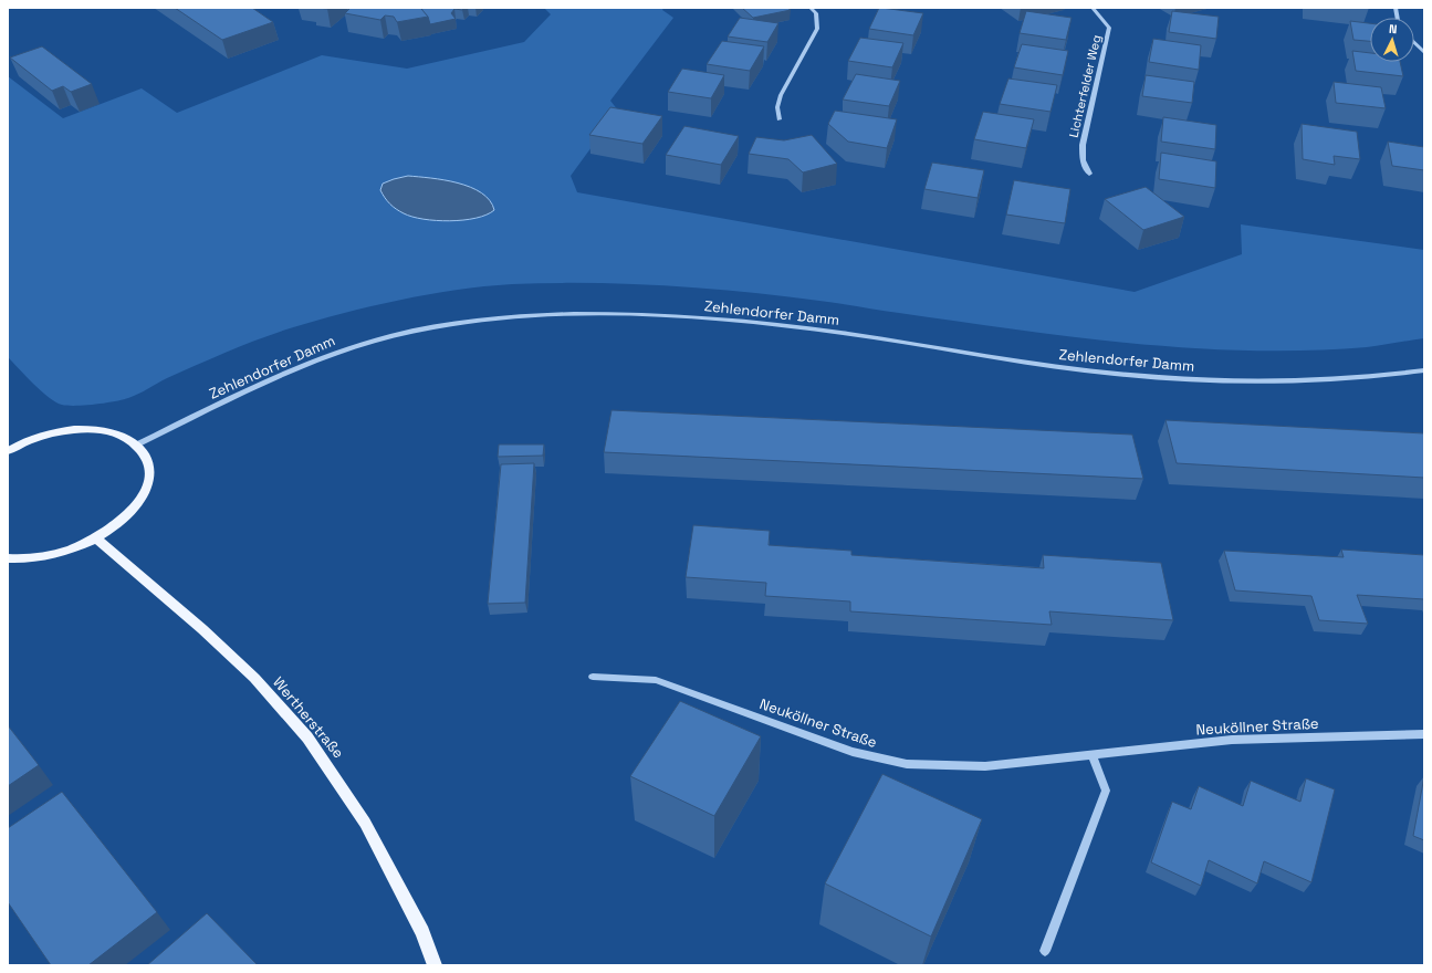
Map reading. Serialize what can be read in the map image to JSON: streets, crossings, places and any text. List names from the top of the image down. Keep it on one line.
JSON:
{"streets":{"main road":["Wertherstraße"],"street":["Lichterfelder Weg","Zehlendorfer Damm","Neuköllner Straße"]},"north":"top"}
